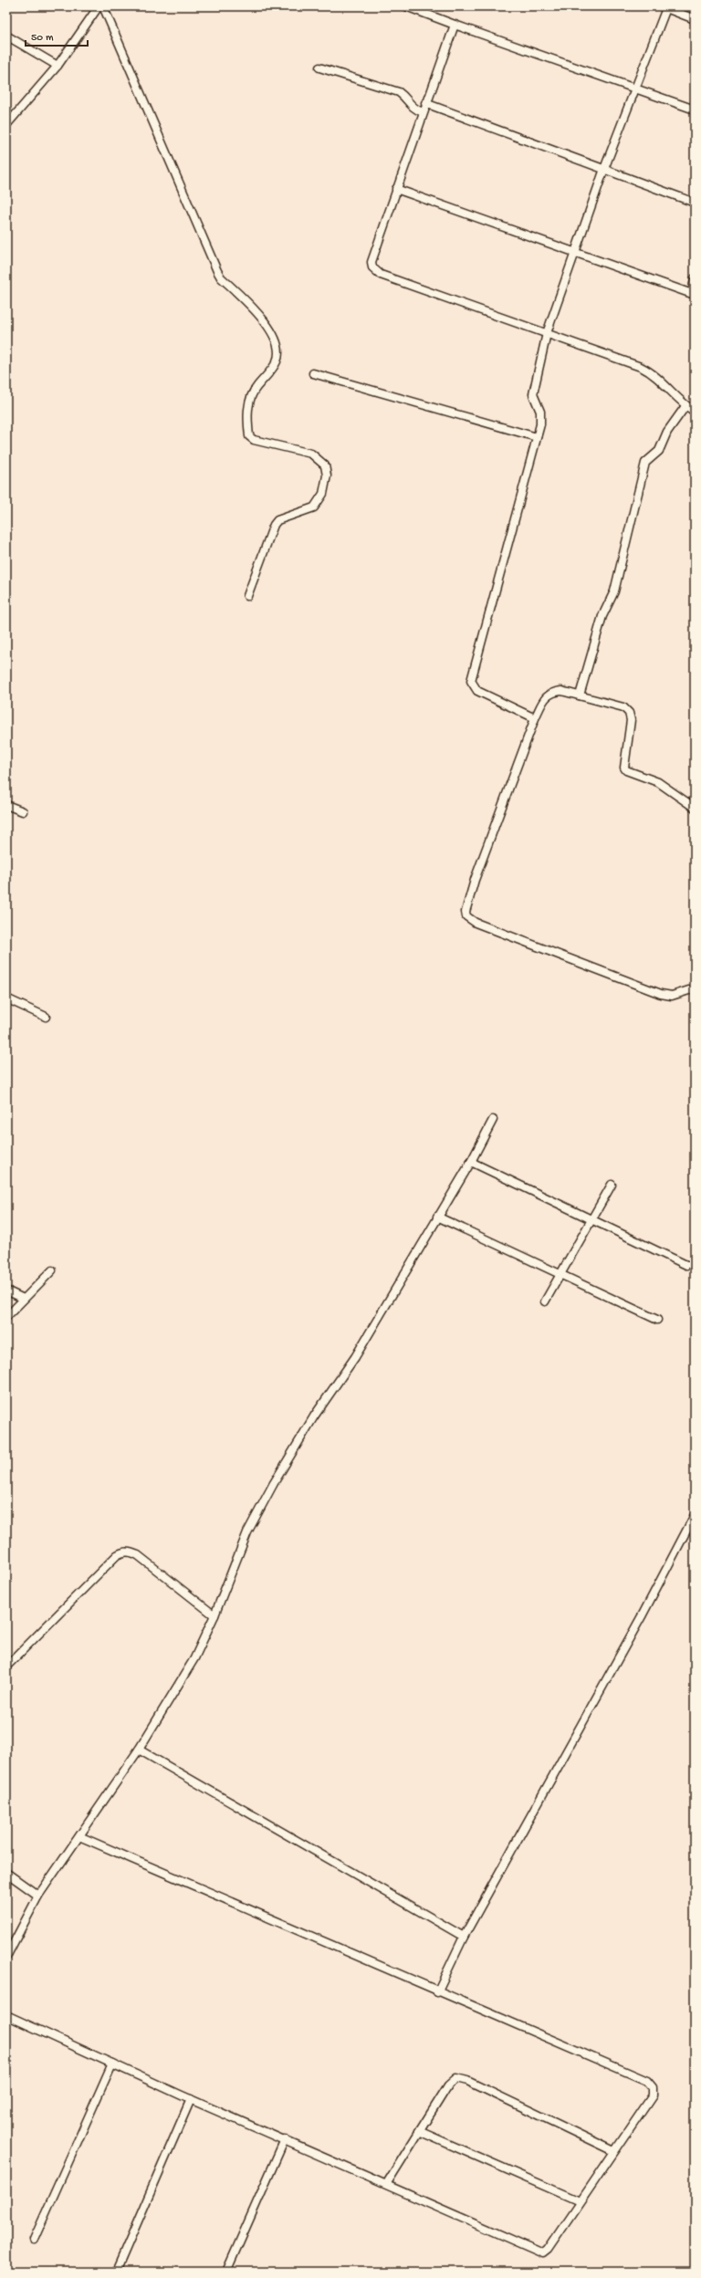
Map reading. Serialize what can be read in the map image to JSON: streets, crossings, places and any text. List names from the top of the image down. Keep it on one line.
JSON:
{"scale_bar":"50 m"}
